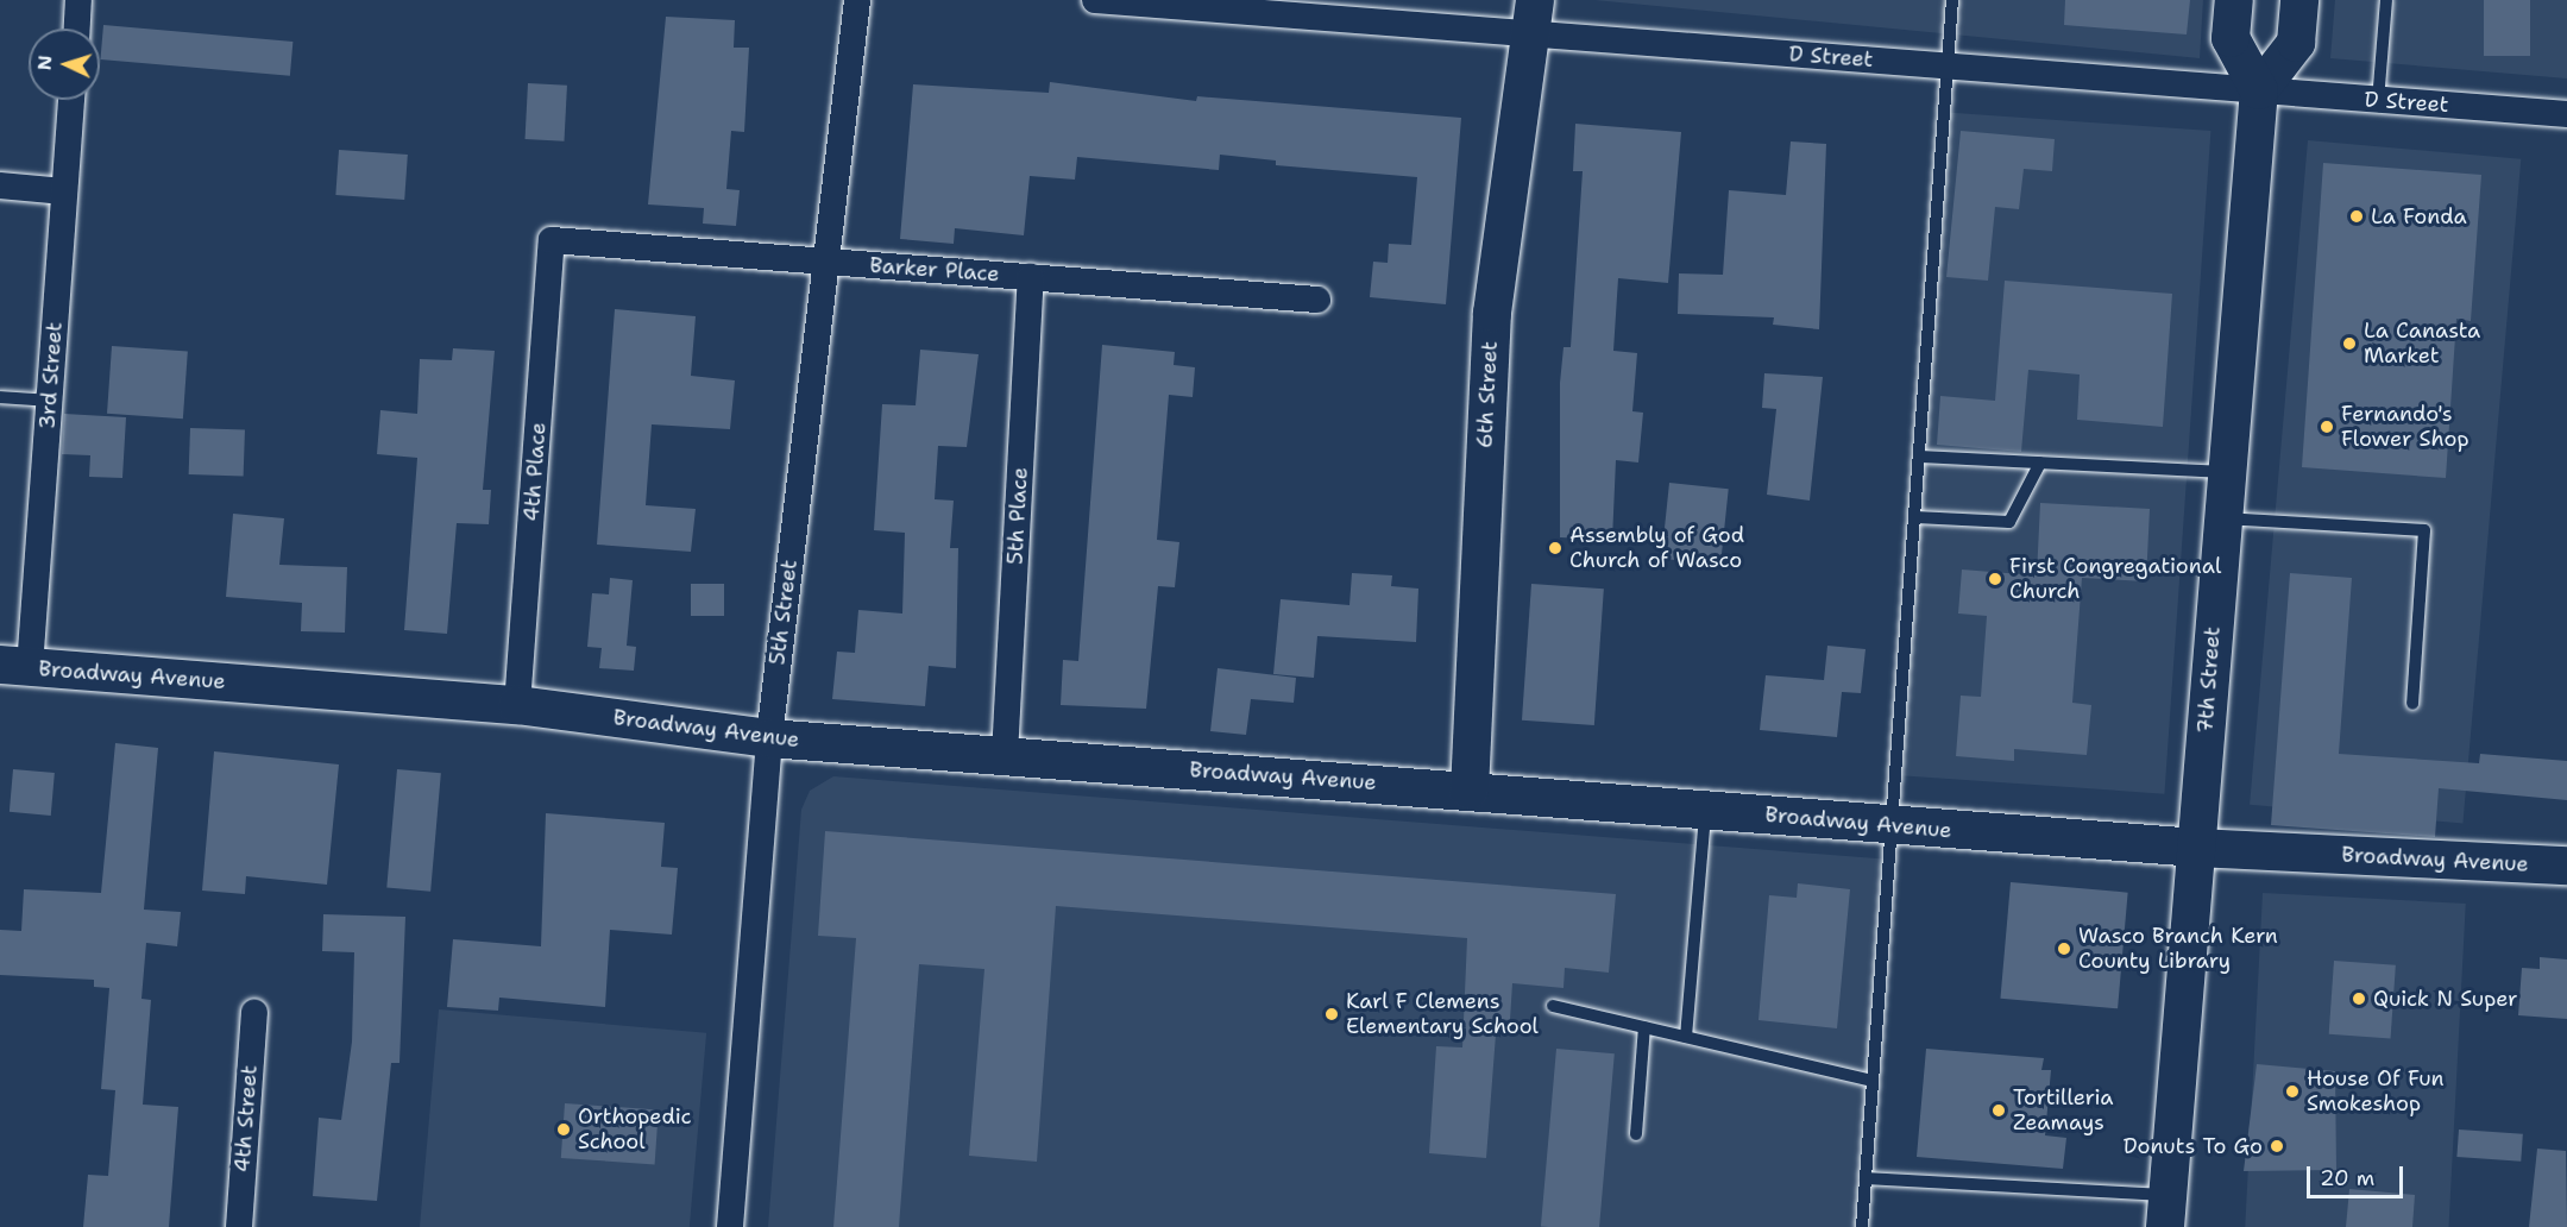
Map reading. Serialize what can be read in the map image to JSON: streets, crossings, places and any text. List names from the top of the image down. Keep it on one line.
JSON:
{"streets":{"street":["D Street","Barker Place","3rd Street","6th Street","4th Place","5th Place","5th Street","Broadway Avenue","7th Street","4th Street"]},"crossings":[["D Street","6th Street"],["D Street","7th Street"],["Barker Place","4th Place"],["Barker Place","5th Place"],["Barker Place","5th Street"],["3rd Street","Broadway Avenue"],["6th Street","Broadway Avenue"],["4th Place","Broadway Avenue"],["5th Place","Broadway Avenue"],["5th Street","Broadway Avenue"],["Broadway Avenue","7th Street"]],"places":["La Fonda","La Canasta Market","Fernando's Flower Shop","Assembly of God Church of Wasco","First Congregational Church","Wasco Branch Kern County Library","Quick N Super","Karl F Clemens Elementary School","House Of Fun Smokeshop","Tortilleria Zeamays","Orthopedic School","Donuts To Go"],"scale_bar":"20 m","north":"left"}
